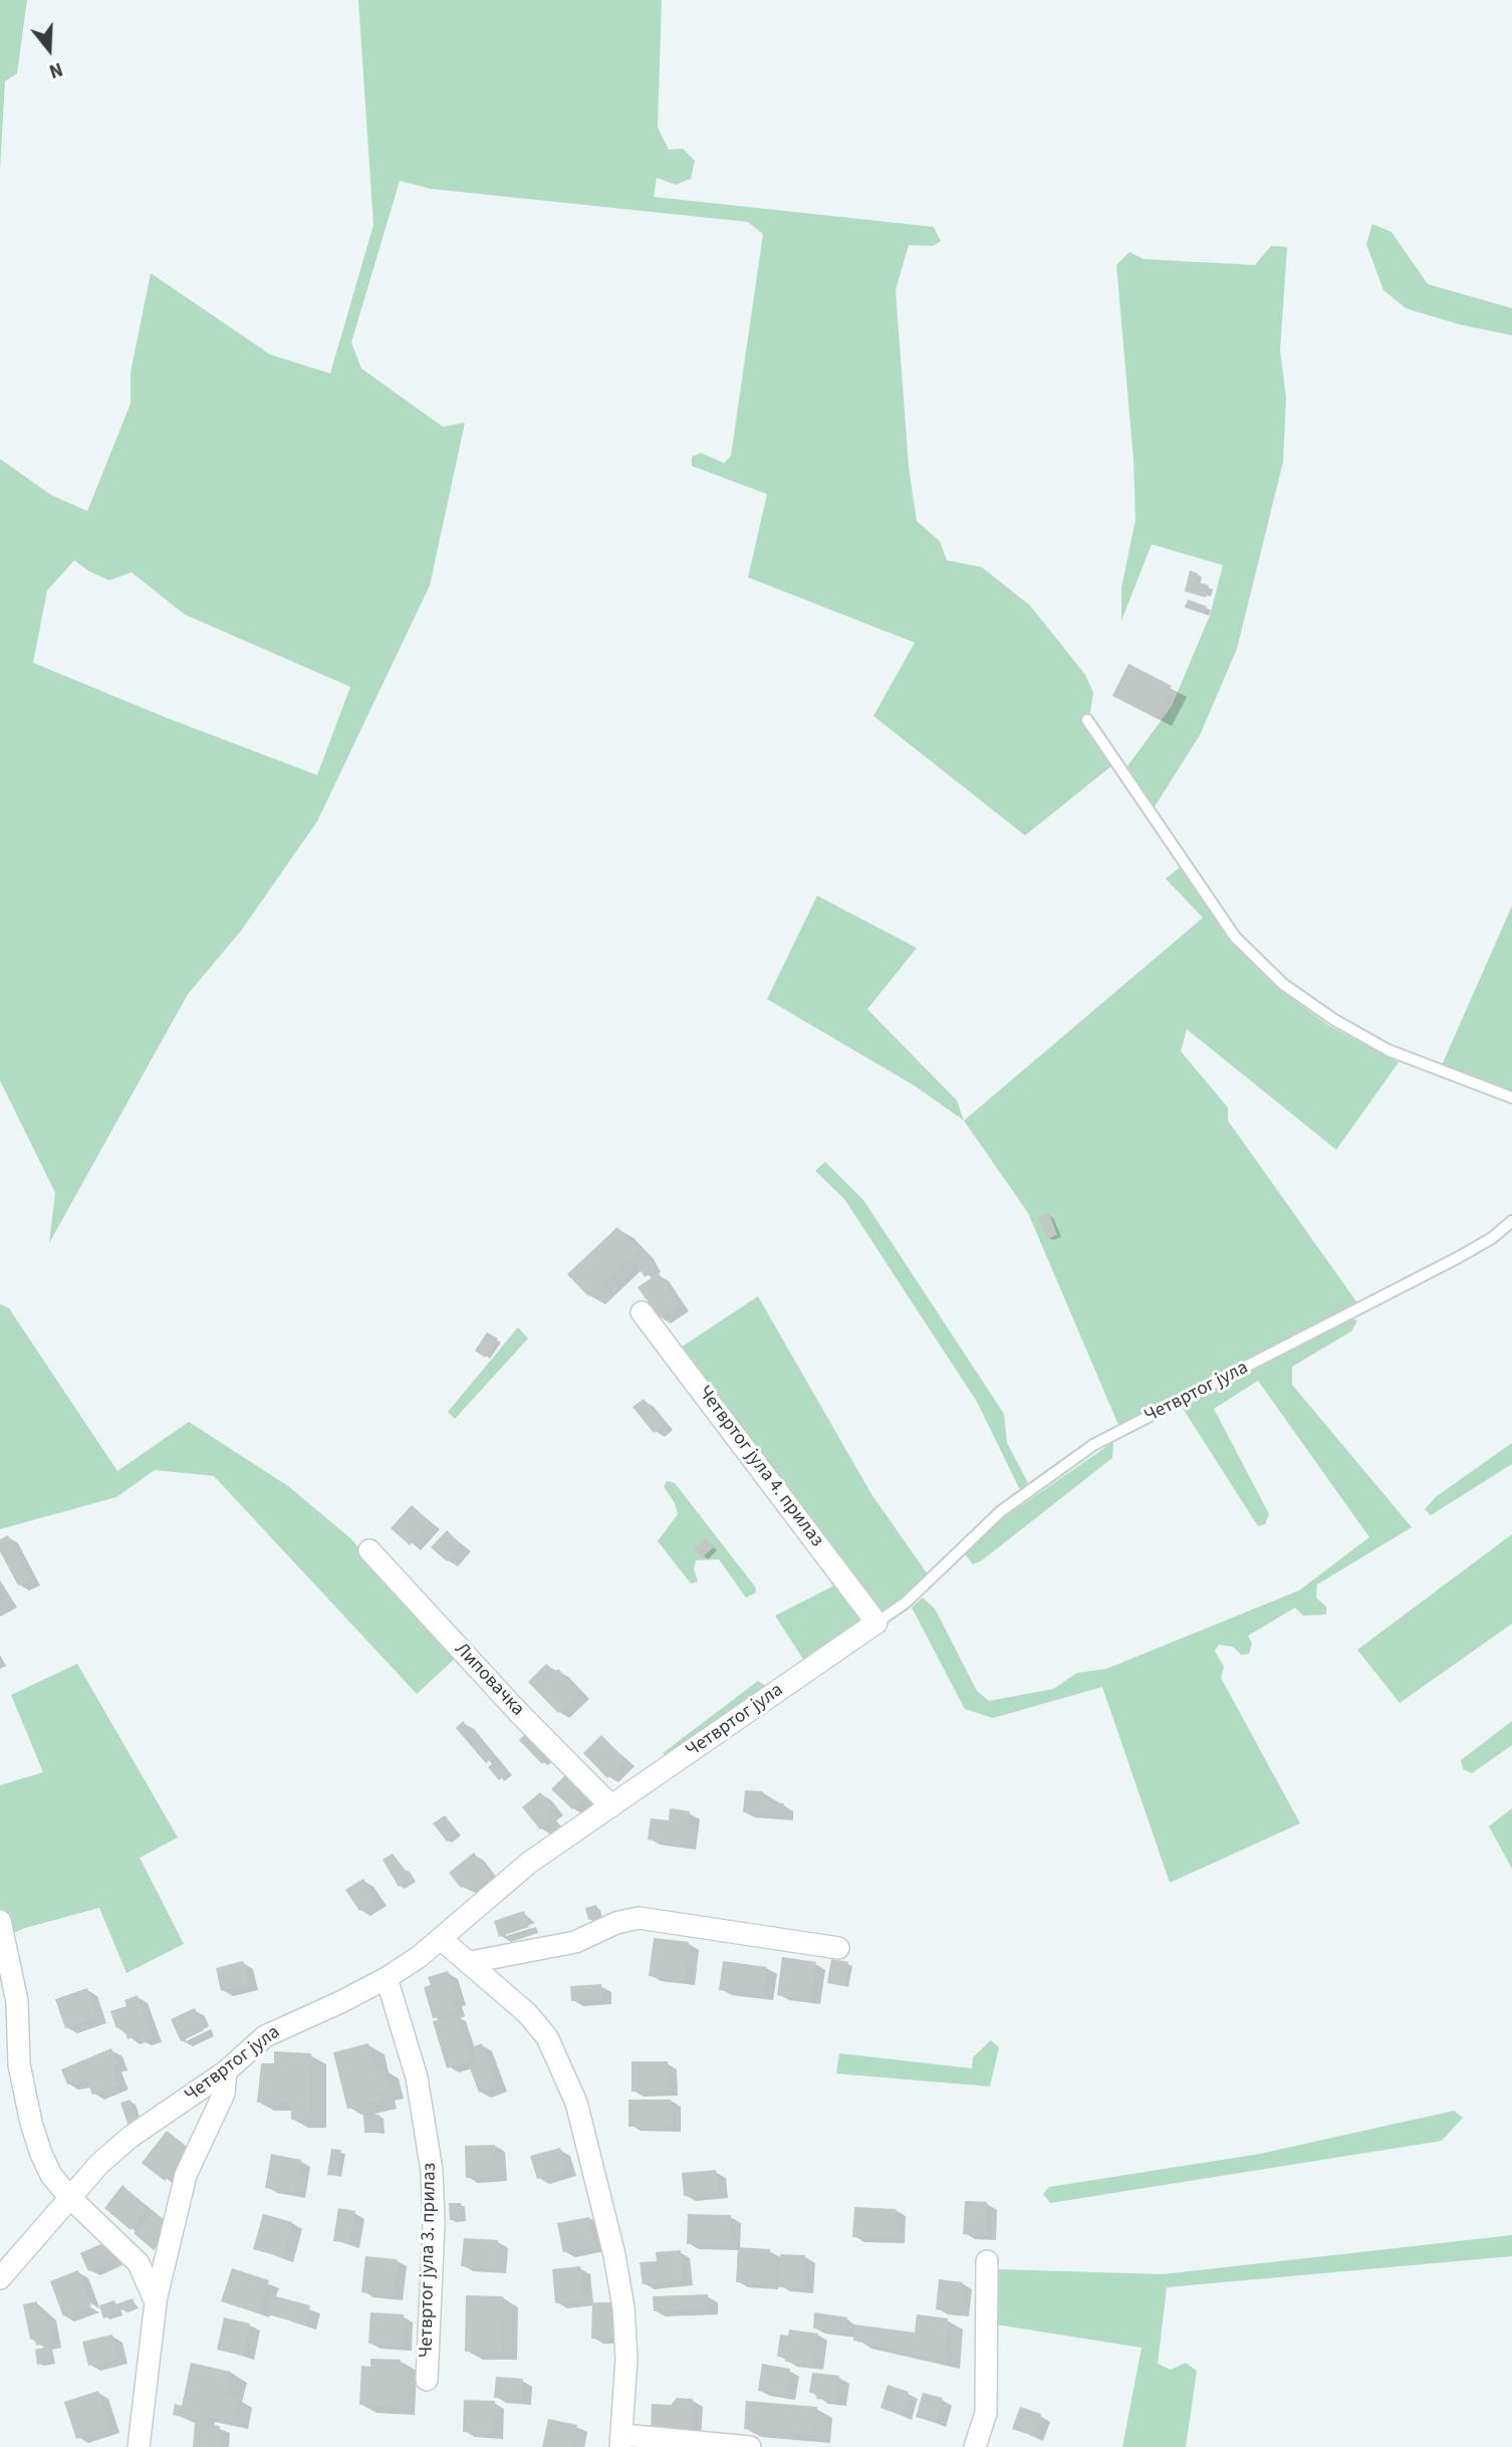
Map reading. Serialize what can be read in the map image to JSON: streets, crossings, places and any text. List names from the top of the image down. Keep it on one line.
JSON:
{"streets":{"street":["Четвртог јула","Четвртог јула 4. прилаз","Липовачка","Четвртог јула 3. прилаз"]},"crossings":[["Четвртог јула","Четвртог јула 4. прилаз"],["Четвртог јула","Липовачка"],["Четвртог јула","Четвртог јула 3. прилаз"]],"north":"bottom"}
